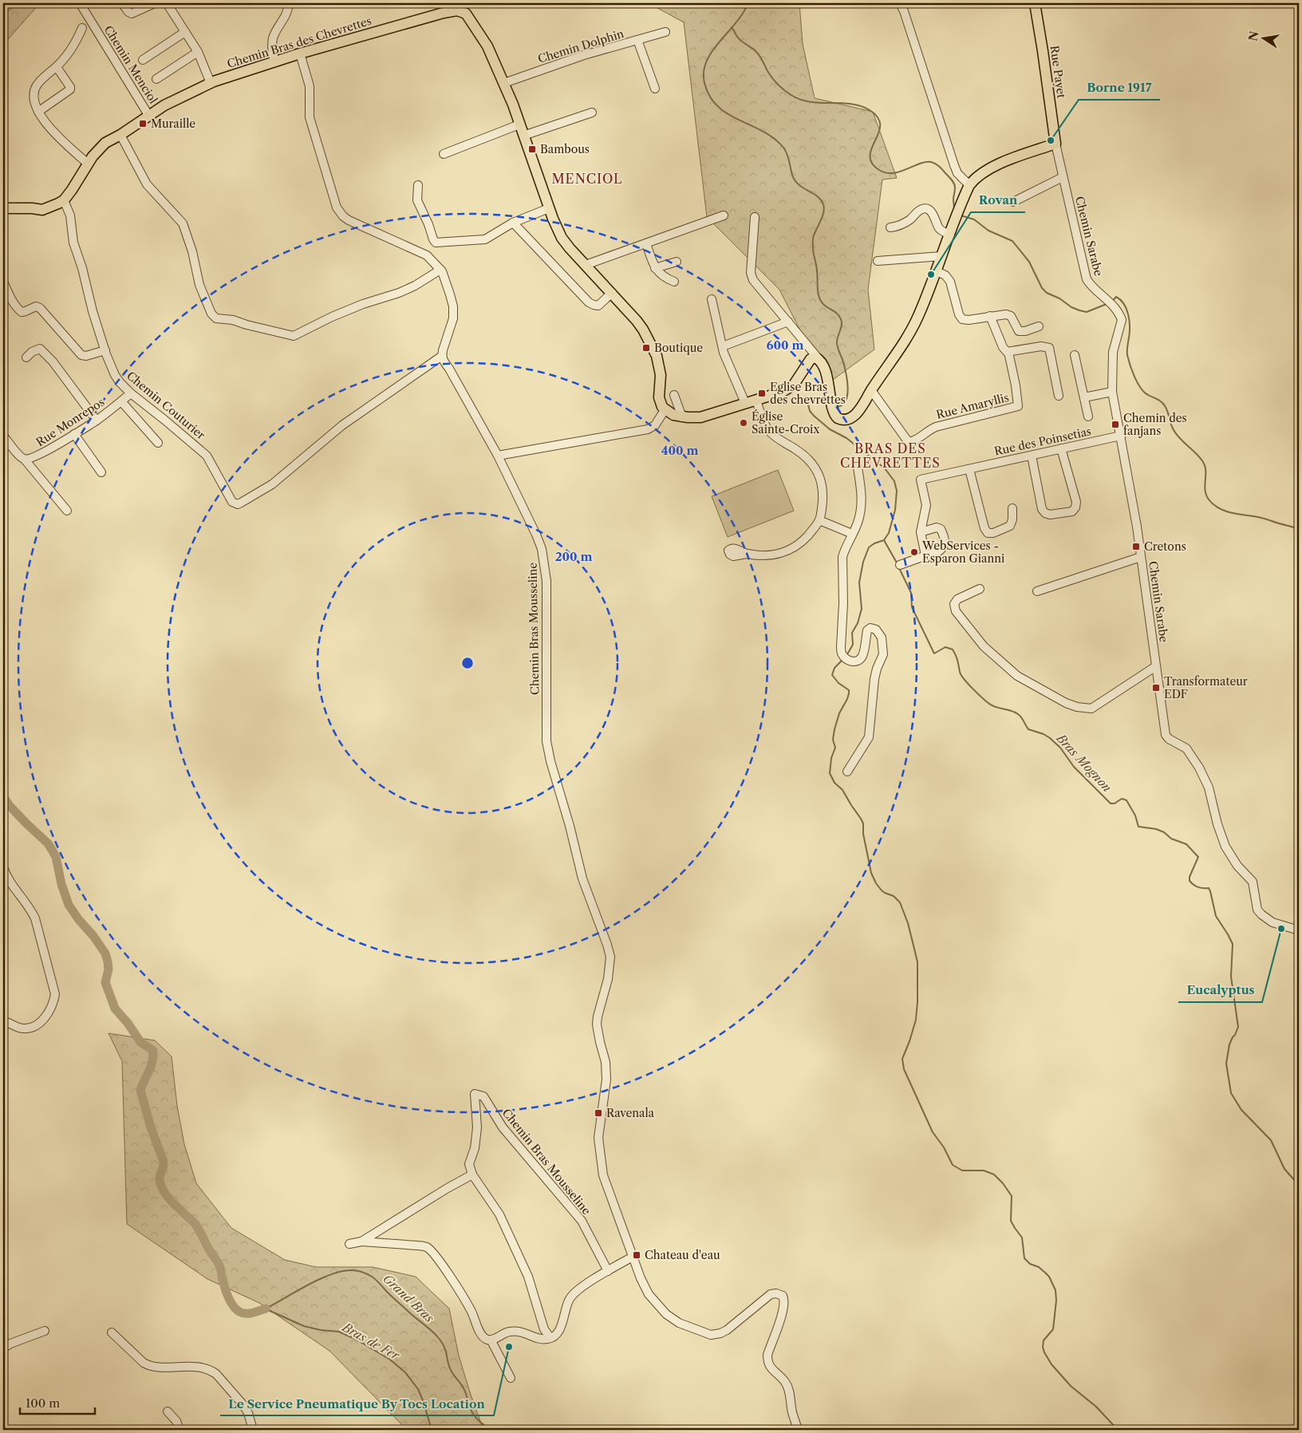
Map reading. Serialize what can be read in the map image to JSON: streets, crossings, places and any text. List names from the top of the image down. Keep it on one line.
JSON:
{"streets":{"main road":["Chemin Bras des Chevrettes","Rue Payet"],"street":["Chemin Dolphin","Chemin Menciol","Chemin Sarabe","Chemin Couturier","Rue Amaryllis","Rue Monrepos","Rue des Poinsetias","Chemin Bras Mousseline"]},"crossings":[["Chemin Bras des Chevrettes","Chemin Dolphin"],["Chemin Bras des Chevrettes","Chemin Menciol"],["Chemin Bras des Chevrettes","Chemin Couturier"],["Rue Payet","Chemin Sarabe"],["Chemin Sarabe","Rue des Poinsetias"],["Chemin Couturier","Rue Monrepos"],["Chemin Couturier","Chemin Bras Mousseline"]],"districts":["MENCIOL","BRAS DES CHEVRETTES"],"water":["Bras Mognon","Grand Bras","Bras de Fer"],"places":{"transit":["Muraille","Bambous","Boutique","Eglise Bras des chevrettes","Chemin des fanjans","Cretons","Transformateur EDF","Ravenala","Chateau d'eau"],"other":["Borne 1917","Rovan","Église Sainte-Croix","WebServices - Esparon Gianni","Eucalyptus","Le Service Pneumatique By Tocs Location"]},"scale_bar":"100 m","north":"left","rings":["600 m","400 m","200 m"]}
